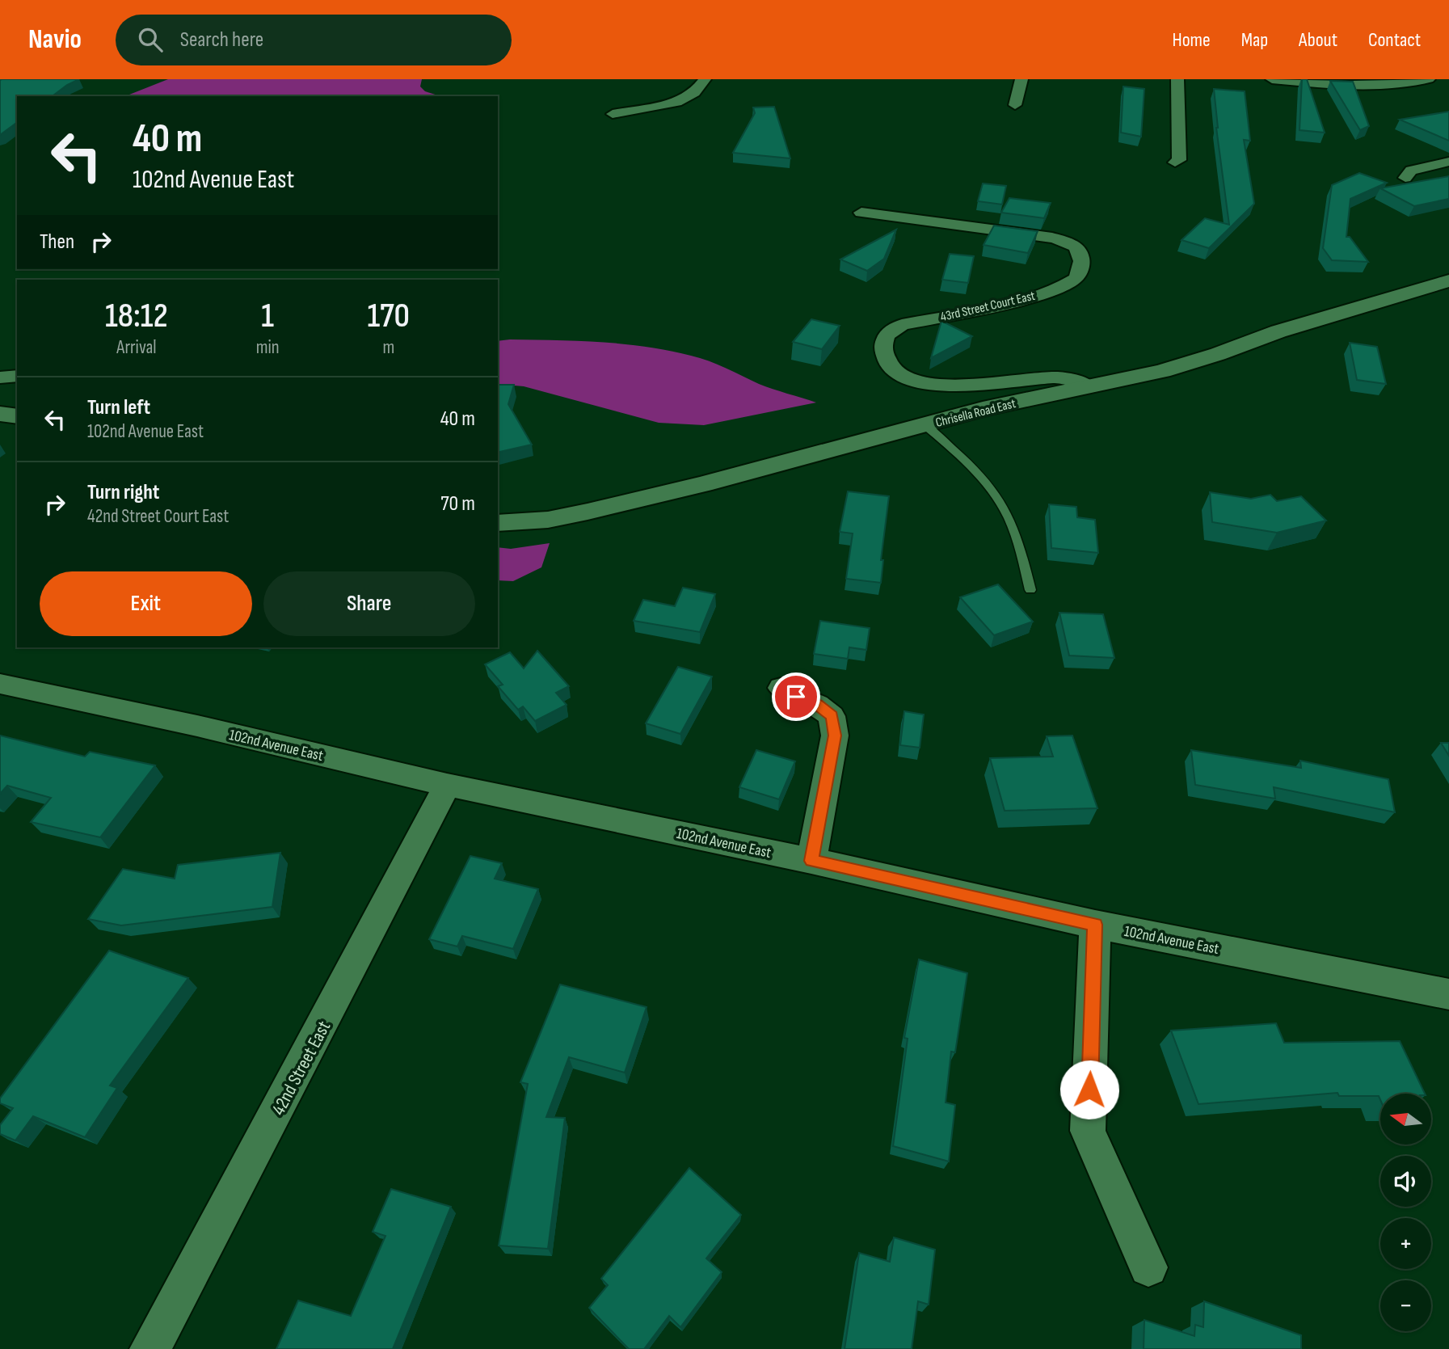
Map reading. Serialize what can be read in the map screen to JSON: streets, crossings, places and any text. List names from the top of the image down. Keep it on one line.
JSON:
{"streets":{"street":["43rd Street Court East","Chrisella Road East","102nd Avenue East","42nd Street East"]},"crossings":[["43rd Street Court East","Chrisella Road East"],["102nd Avenue East","42nd Street East"]],"north":"left","page":{"header":"Navio","search":"Search here","nav":["Home","Map","About","Contact"],"turn":["40 m","102nd Avenue East"],"then":"Then","eta":["18:12","Arrival","1","min","170","m"],"list":[{"name":"Turn left","note":"102nd Avenue East","value":"40 m"},{"name":"Turn right","note":"42nd Street Court East","value":"70 m"}],"buttons":["Exit","Share"],"map_buttons":["+","−"]}}
